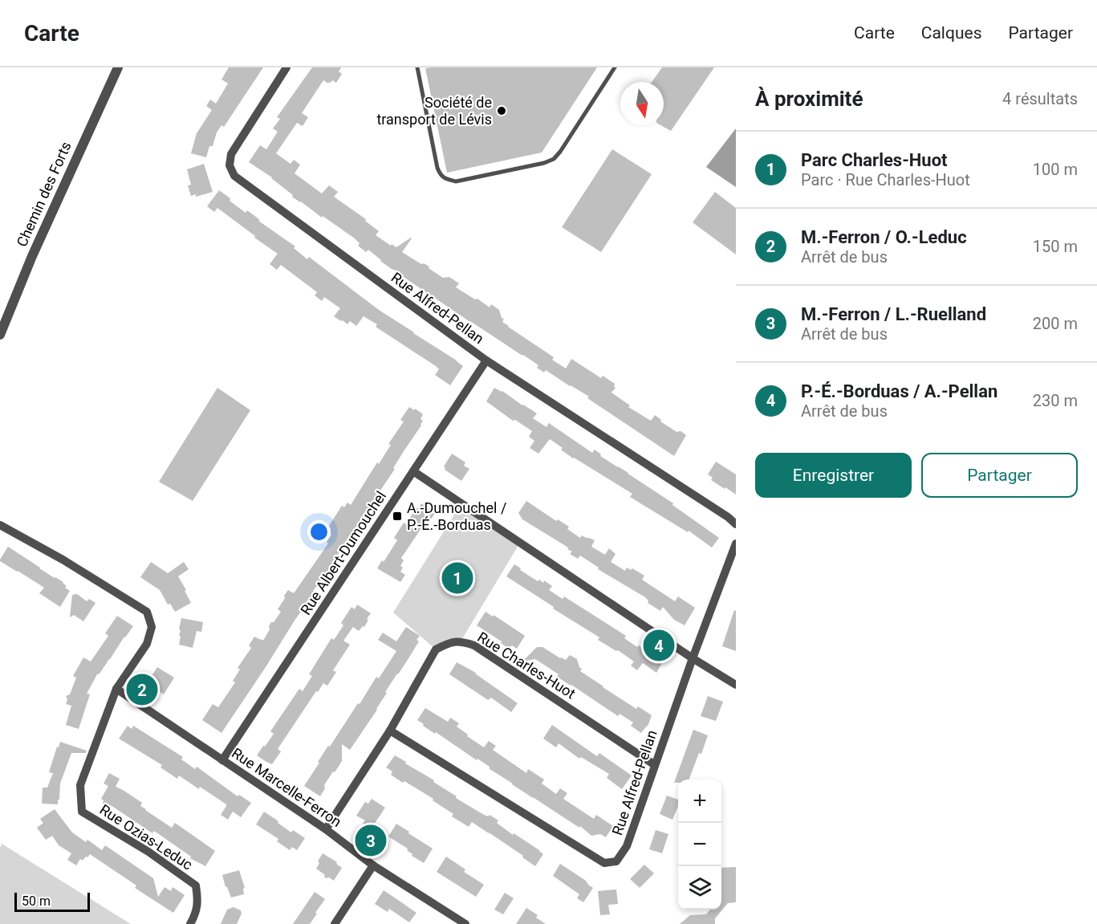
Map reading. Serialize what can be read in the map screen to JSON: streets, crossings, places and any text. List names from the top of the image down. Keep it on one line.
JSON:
{"streets":{"street":["Chemin des Forts","Rue Alfred-Pellan","Rue Albert-Dumouchel","Rue Charles-Huot","Rue Marcelle-Ferron","Rue Ozias-Leduc"]},"crossings":[["Rue Alfred-Pellan","Rue Albert-Dumouchel"],["Rue Alfred-Pellan","Rue Charles-Huot"],["Rue Albert-Dumouchel","Rue Marcelle-Ferron"],["Rue Charles-Huot","Rue Marcelle-Ferron"],["Rue Marcelle-Ferron","Rue Ozias-Leduc"]],"places":{"other":["Société de transport de Lévis"],"transit":["A.-Dumouchel / P.-É.-Borduas"]},"scale_bar":"50 m","north":"bottom","page":{"header":"Carte","nav":["Carte","Calques","Partager"],"heading":["À proximité","4 résultats"],"list":[{"mark":"1","name":"Parc Charles-Huot","note":"Parc · Rue Charles-Huot","value":"100 m"},{"mark":"2","name":"M.-Ferron / O.-Leduc","note":"Arrêt de bus","value":"150 m"},{"mark":"3","name":"M.-Ferron / L.-Ruelland","note":"Arrêt de bus","value":"200 m"},{"mark":"4","name":"P.-É.-Borduas / A.-Pellan","note":"Arrêt de bus","value":"230 m"}],"buttons":["Enregistrer","Partager"],"pins":["1","4","2","3"],"map_buttons":["+","−"],"scale":"50 m"}}
